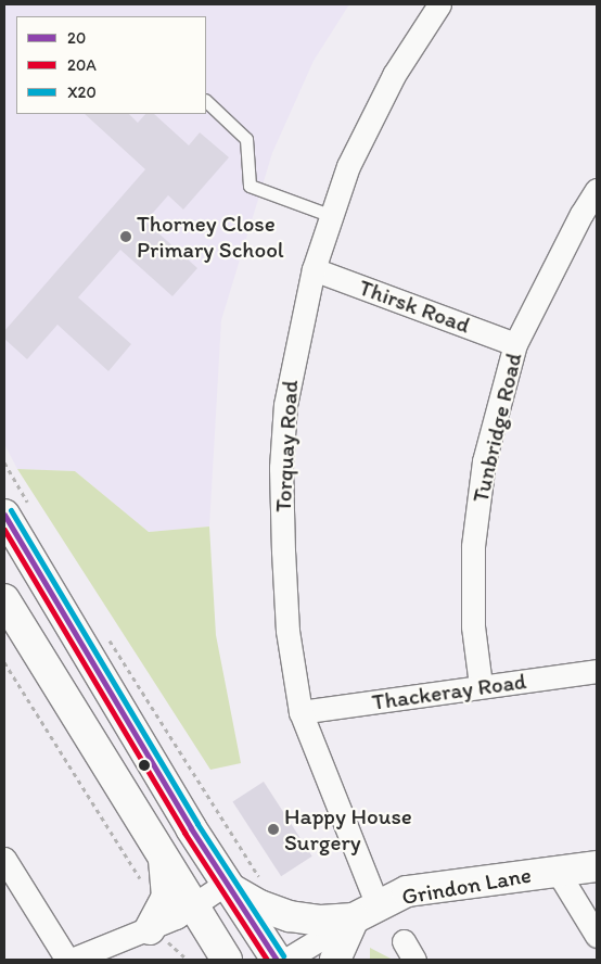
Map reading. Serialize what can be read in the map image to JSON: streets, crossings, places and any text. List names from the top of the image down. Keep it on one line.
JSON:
{"streets":{"main road":["Grindon Lane"],"street":["Thirsk Road","Tunbridge Road","Torquay Road","Thackeray Road"]},"crossings":[["Thirsk Road","Tunbridge Road"],["Thirsk Road","Torquay Road"],["Tunbridge Road","Thackeray Road"],["Torquay Road","Thackeray Road"],["Torquay Road","Grindon Lane"]],"places":["Thorney Close Primary School","Happy House Surgery"],"lines":["transit line X20","transit line 20","transit line 20A"],"legend":["20","20A","X20"]}
